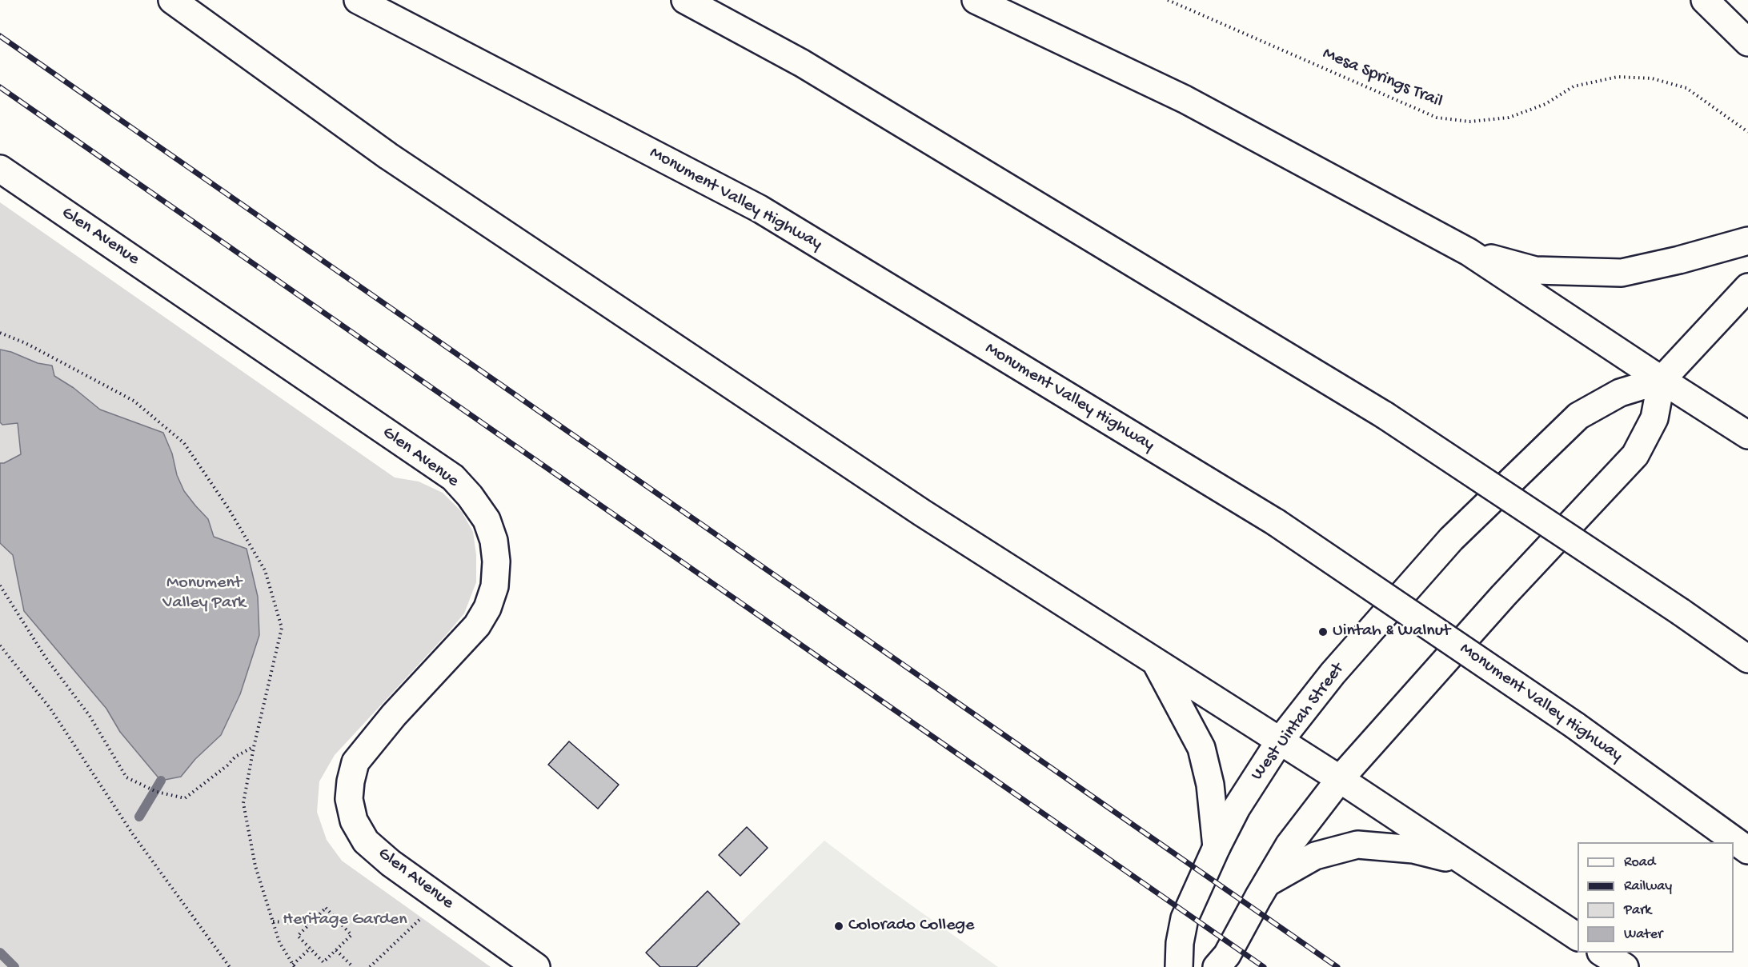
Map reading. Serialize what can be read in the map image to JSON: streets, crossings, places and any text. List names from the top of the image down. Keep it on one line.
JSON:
{"streets":{"main road":["Monument Valley Highway","Glen Avenue","West Uintah Street"],"path":["Mesa Springs Trail"]},"parks":["Monument Valley Park","Heritage Garden"],"places":["Uintah & Walnut","Colorado College"],"legend":["Road","Railway","Park","Water"]}
